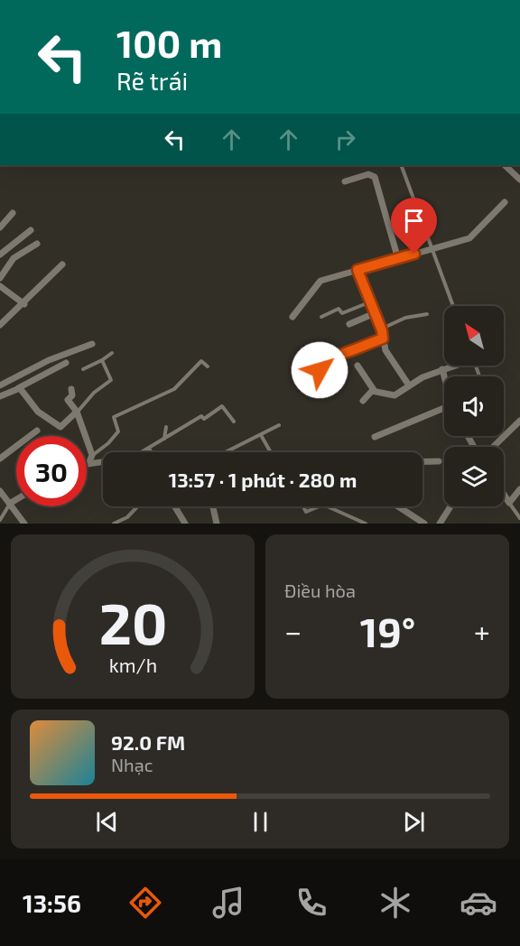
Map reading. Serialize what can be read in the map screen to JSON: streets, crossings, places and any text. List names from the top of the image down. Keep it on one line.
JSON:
{"north":"top left","page":{"turn":["100 m","Rẽ trái"],"limit":"30","trip":"13:57 · 1 phút · 280 m","tile":"Điều hòa","heat":["−","19°","+"],"song":["92.0 FM","Nhạc"],"tabs":"13:56","gauge":["20","km/h"]}}
